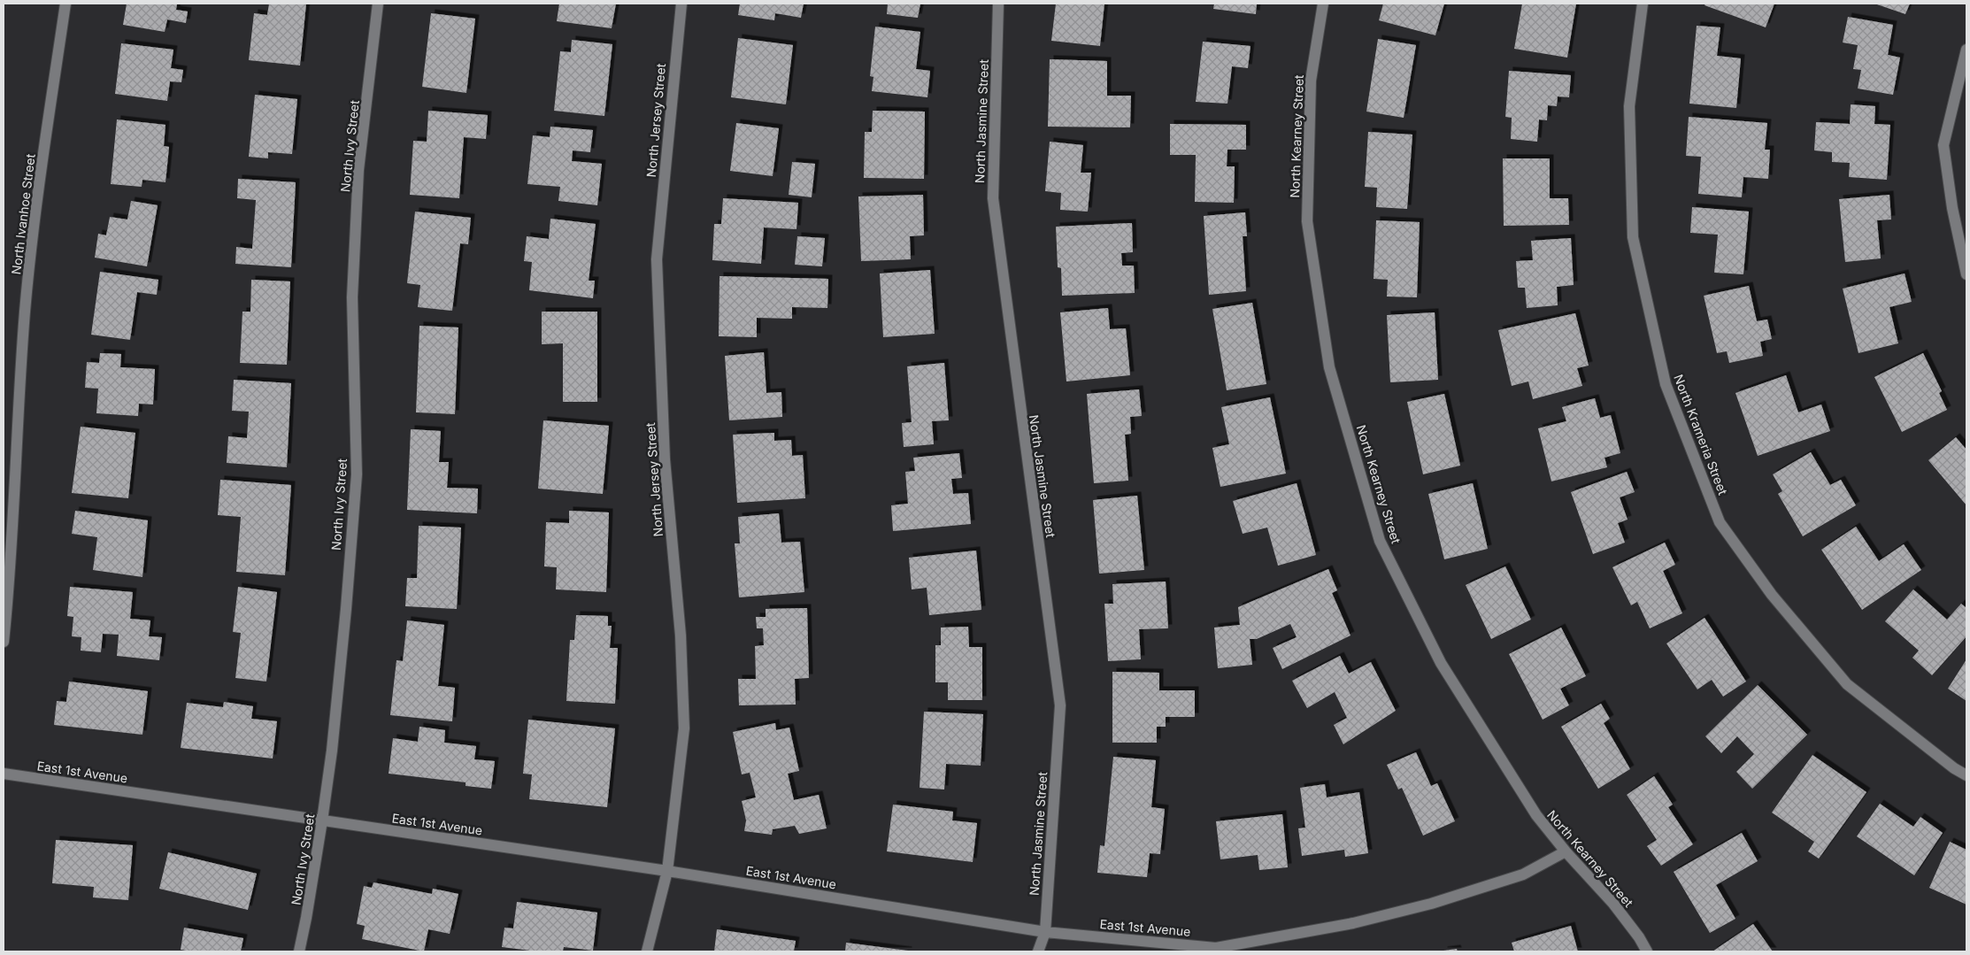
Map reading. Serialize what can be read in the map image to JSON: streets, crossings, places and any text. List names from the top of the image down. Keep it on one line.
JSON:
{"streets":{"street":["North Jersey Street","North Jasmine Street","North Kearney Street","North Ivy Street","North Ivanhoe Street","North Krameria Street","East 1st Avenue"]},"crossings":[["North Jersey Street","East 1st Avenue"],["North Jasmine Street","East 1st Avenue"],["North Kearney Street","East 1st Avenue"],["North Ivy Street","East 1st Avenue"]]}
